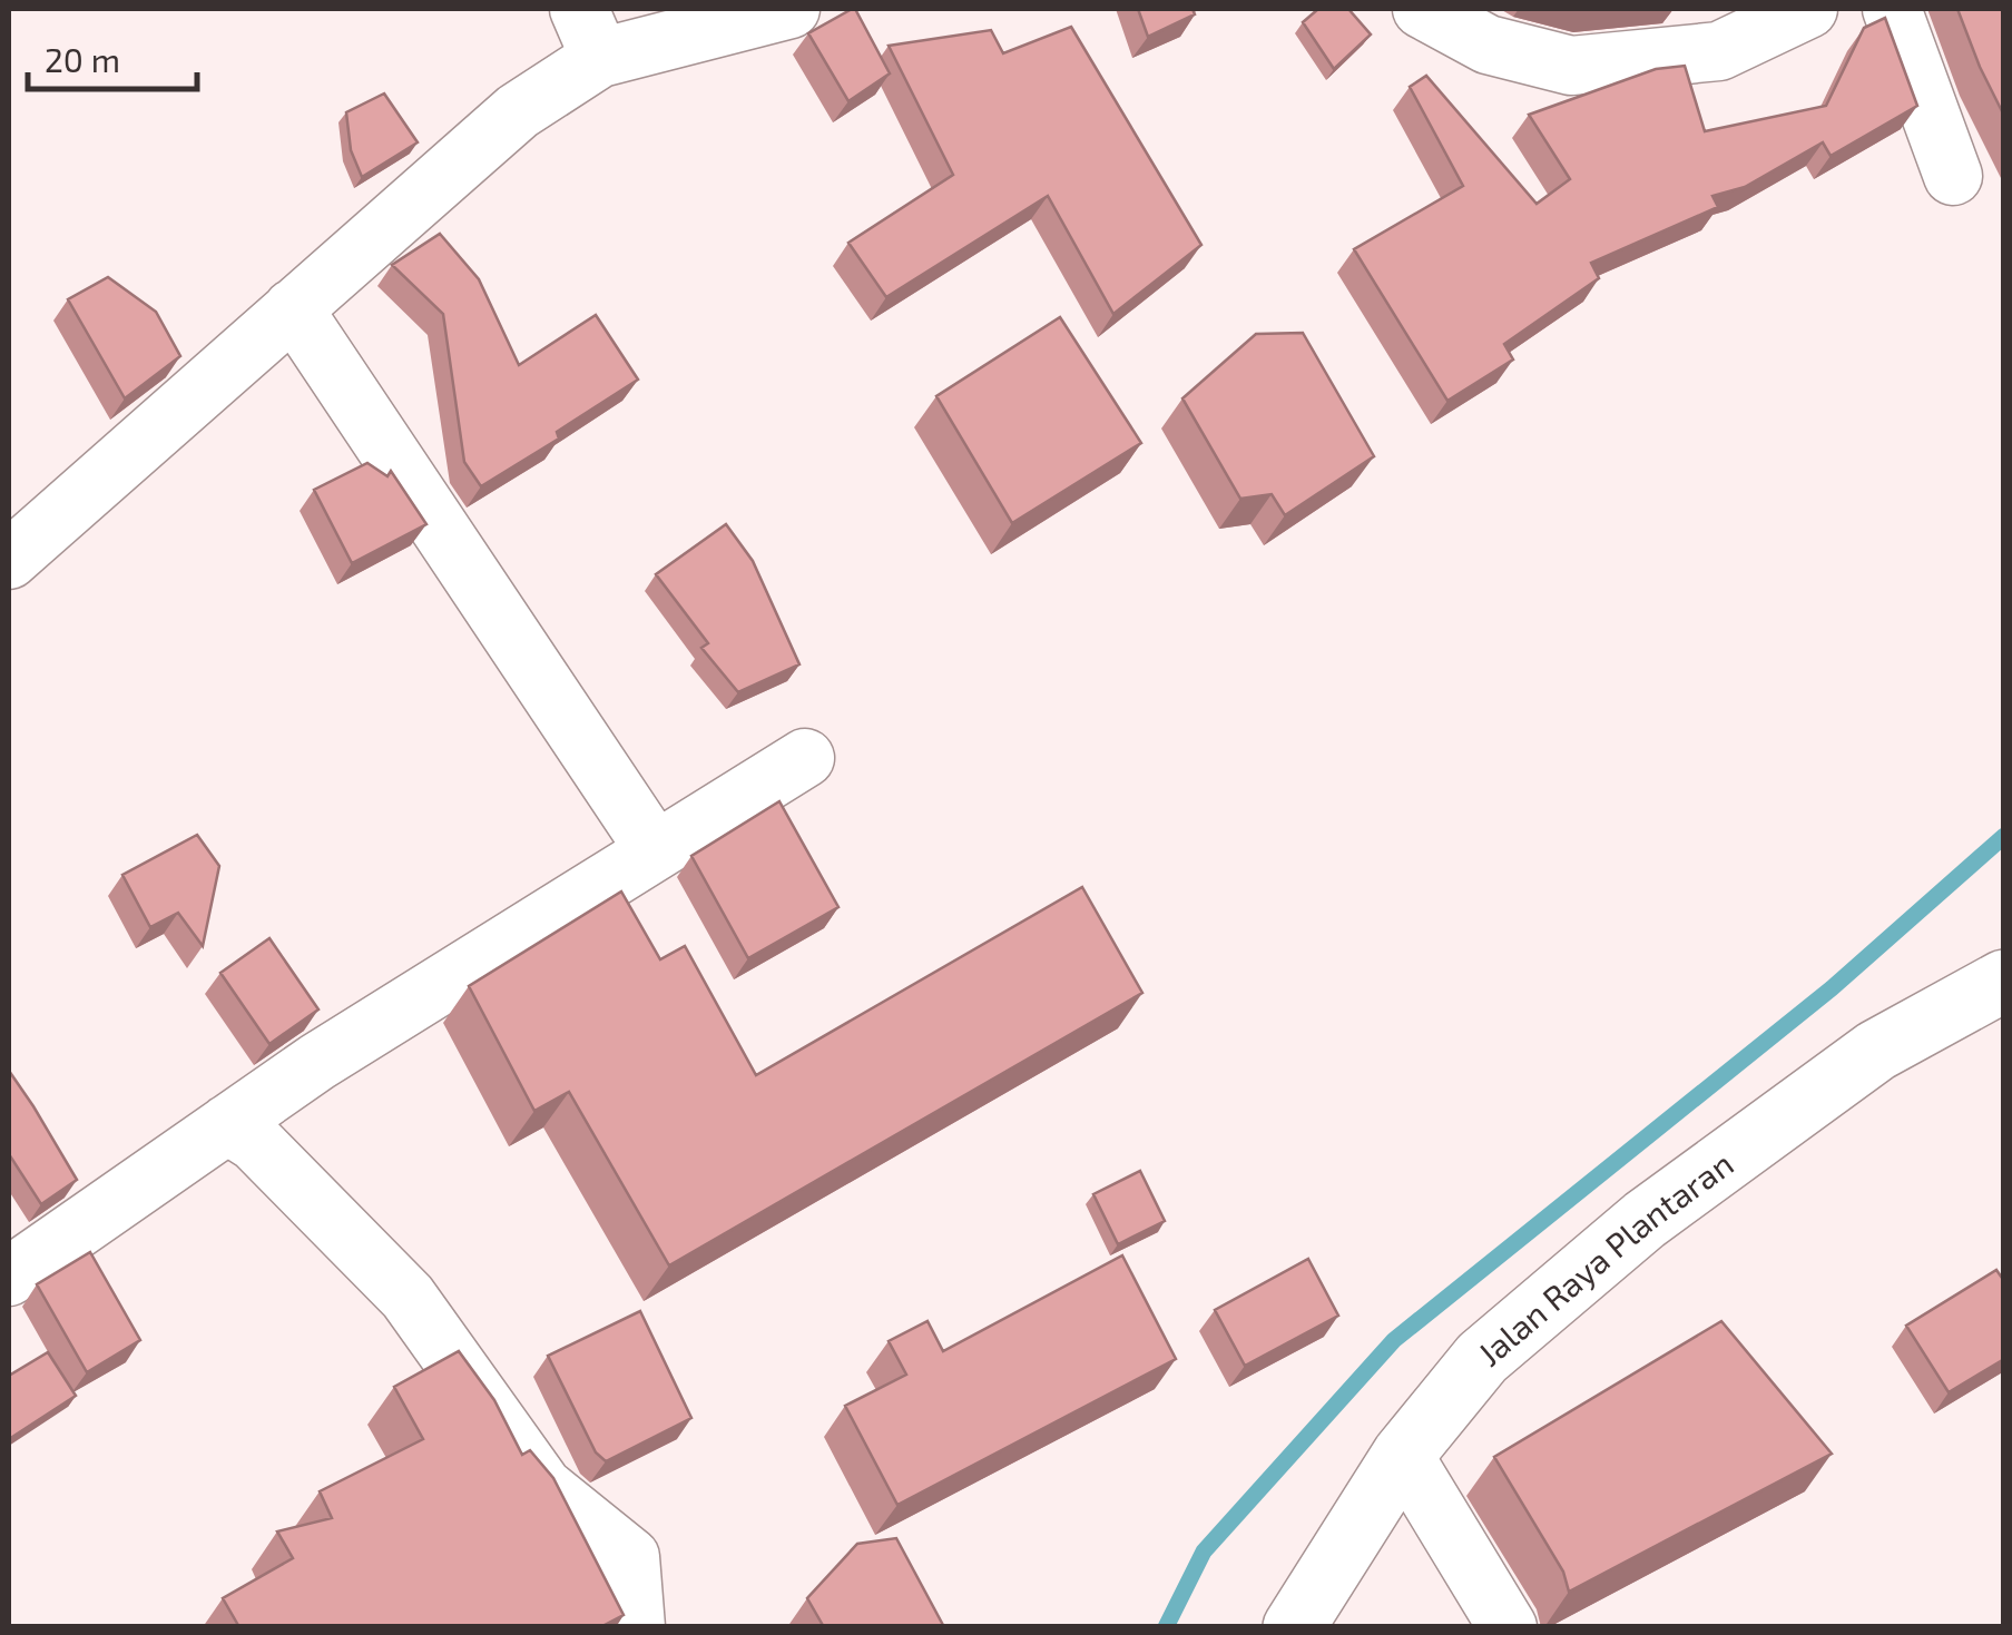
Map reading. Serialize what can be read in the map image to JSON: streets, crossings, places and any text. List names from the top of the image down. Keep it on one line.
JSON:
{"streets":{"main road":["Jalan Raya Plantaran"]},"scale_bar":"20 m"}
